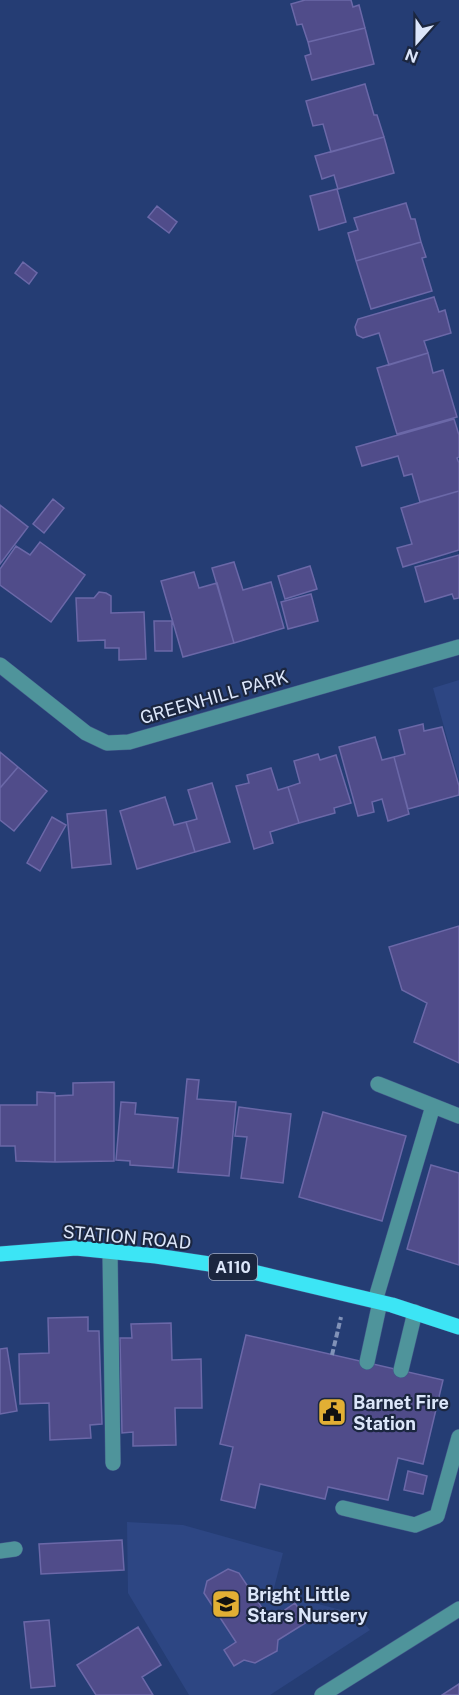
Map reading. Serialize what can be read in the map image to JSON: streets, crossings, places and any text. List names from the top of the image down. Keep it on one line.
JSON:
{"streets":{"main road":["STATION ROAD","A110"],"street":["GREENHILL PARK"]},"places":{"public building":["Barnet Fire Station"],"school or university":["Bright Little Stars Nursery"]},"north":"bottom"}
